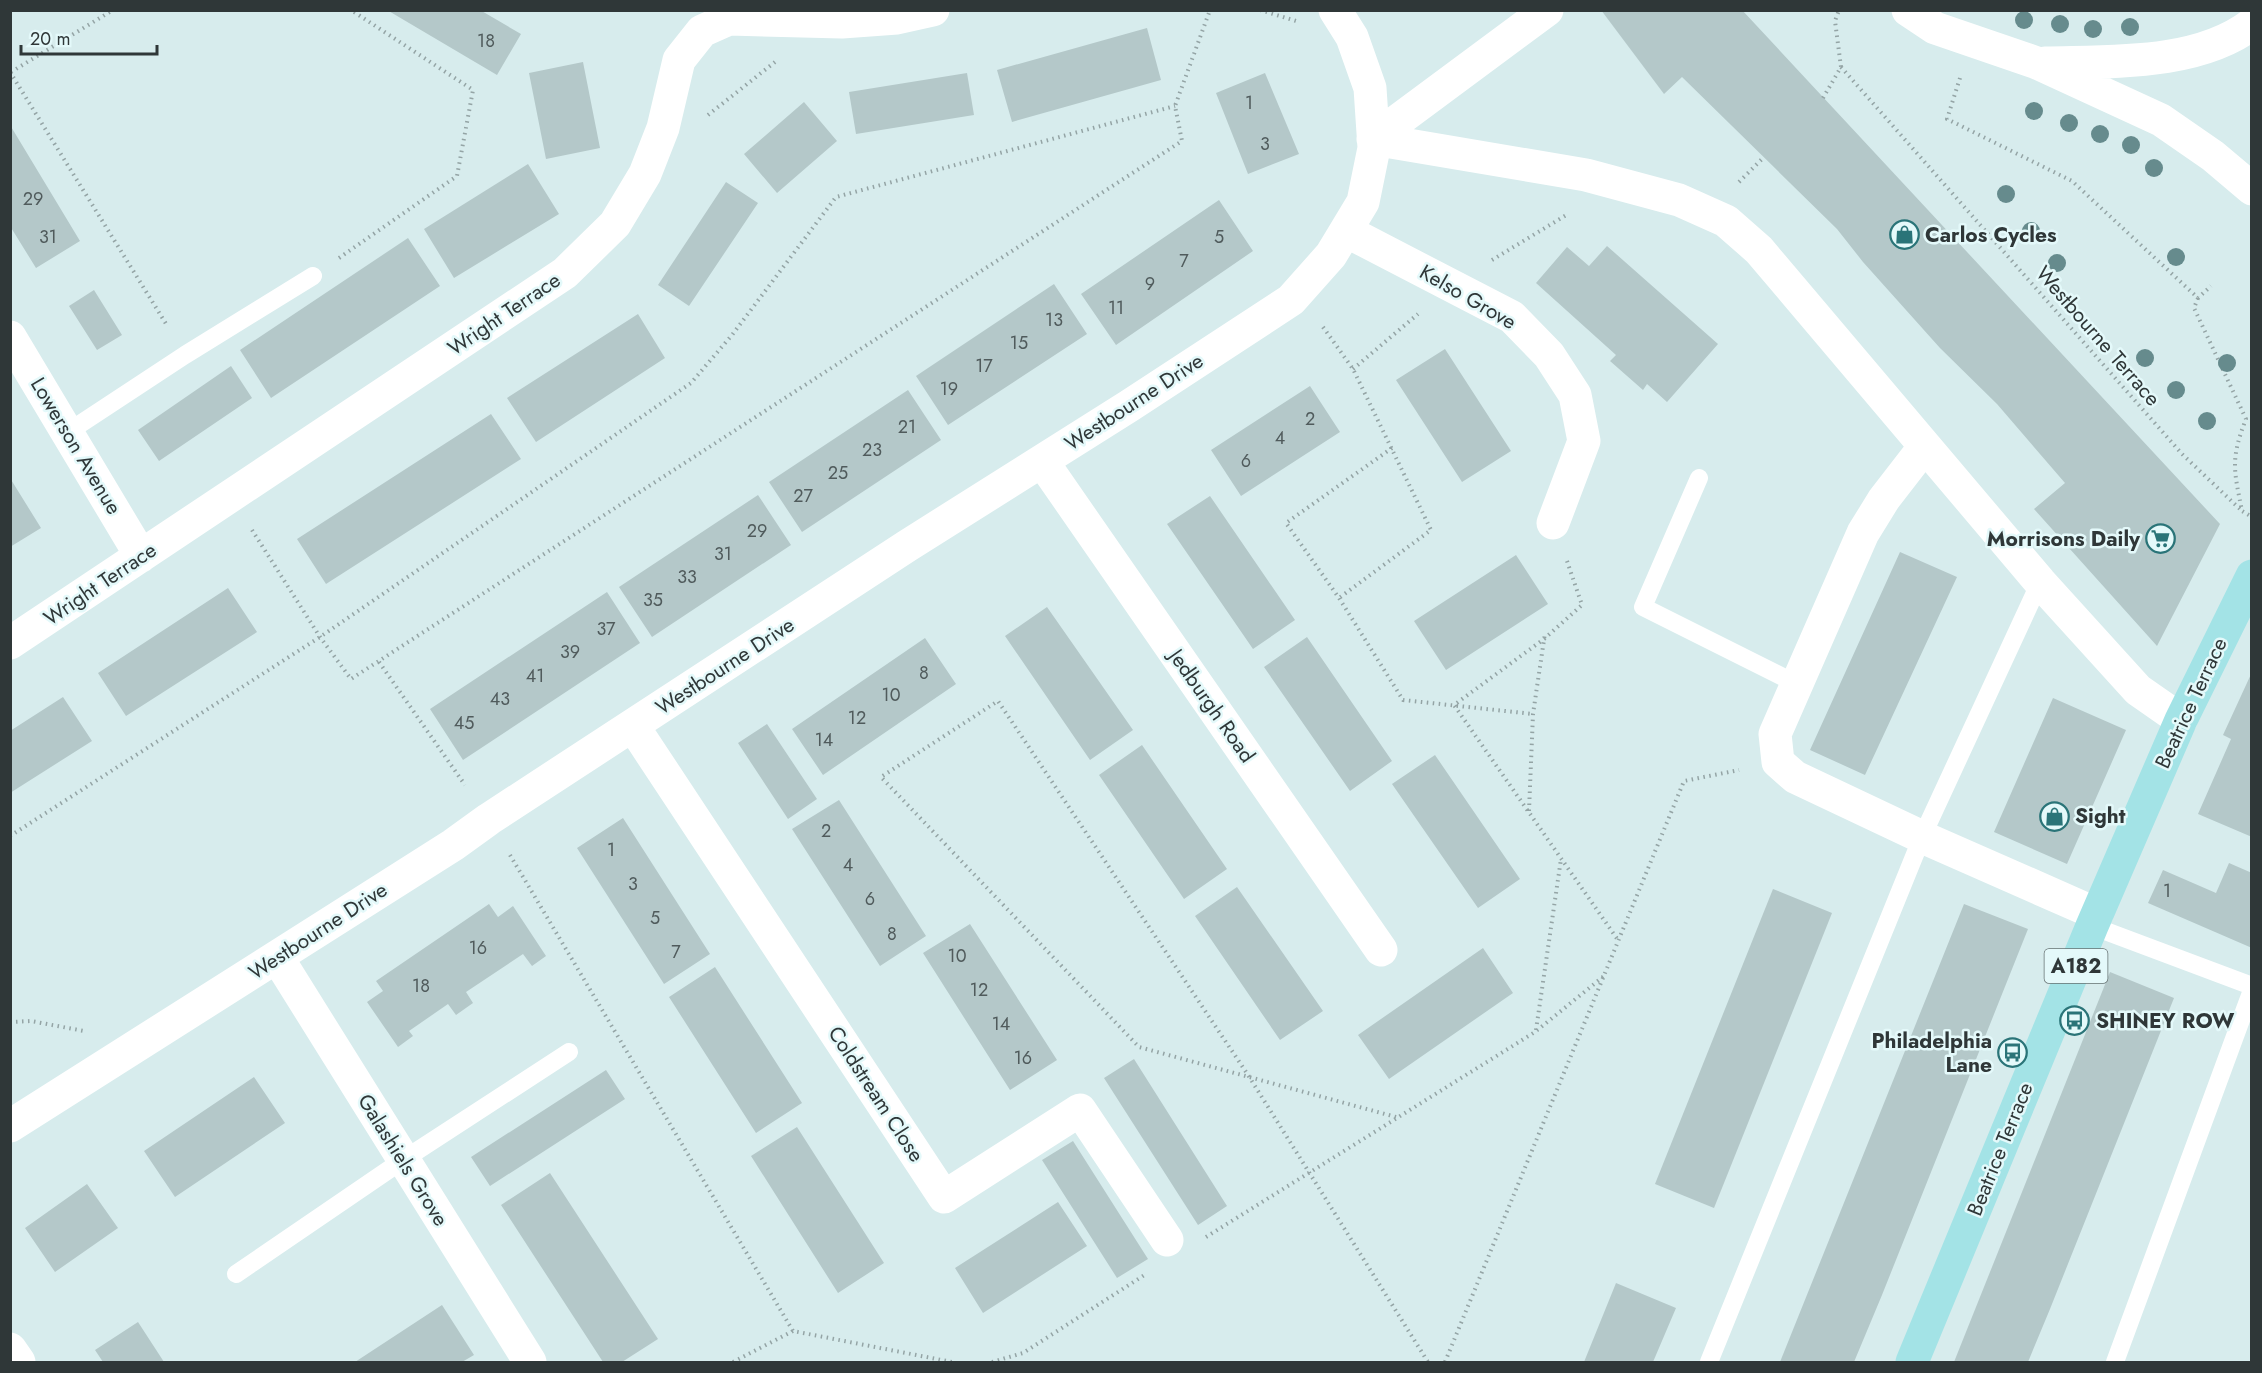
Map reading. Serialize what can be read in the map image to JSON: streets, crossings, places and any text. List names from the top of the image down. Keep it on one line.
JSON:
{"streets":{"main road":["Beatrice Terrace","A182"],"street":["Kelso Grove","Wright Terrace","Westbourne Drive","Lowerson Avenue","Jedburgh Road","Coldstream Close","Galashiels Grove"],"path":["Westbourne Terrace"]},"crossings":[["Kelso Grove","Westbourne Drive"],["Wright Terrace","Lowerson Avenue"],["Westbourne Drive","Jedburgh Road"],["Westbourne Drive","Coldstream Close"],["Westbourne Drive","Galashiels Grove"]],"places":{"shop":["Carlos Cycles","Sight"],"supermarket":["Morrisons Daily"],"bus stop":["SHINEY ROW","Philadelphia Lane"]},"house_numbers":["18","1","3","29","31","5","7","9","11","13","15","17","19","2","21","4","23","6","25","27","29","31","33","35","37","39","8","41","10","43","12","45","14","2","1","4","3","1","6","5","8","16","7","10","18","12","14","16"],"scale_bar":"20 m"}
